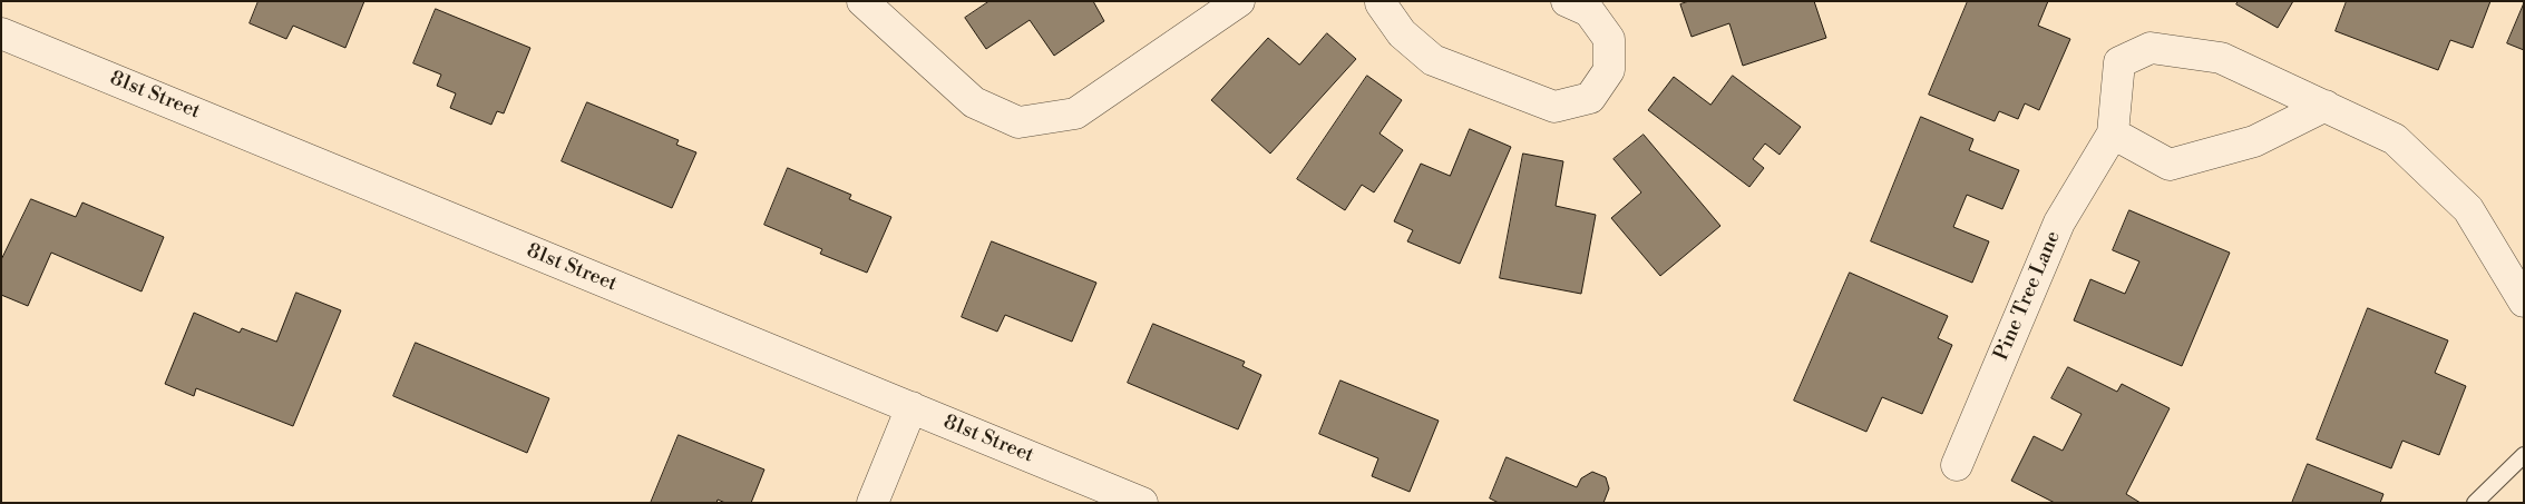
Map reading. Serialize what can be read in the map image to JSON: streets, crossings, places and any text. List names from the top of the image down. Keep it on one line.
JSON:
{"streets":{"street":["81st Street","Pine Tree Lane"]}}
